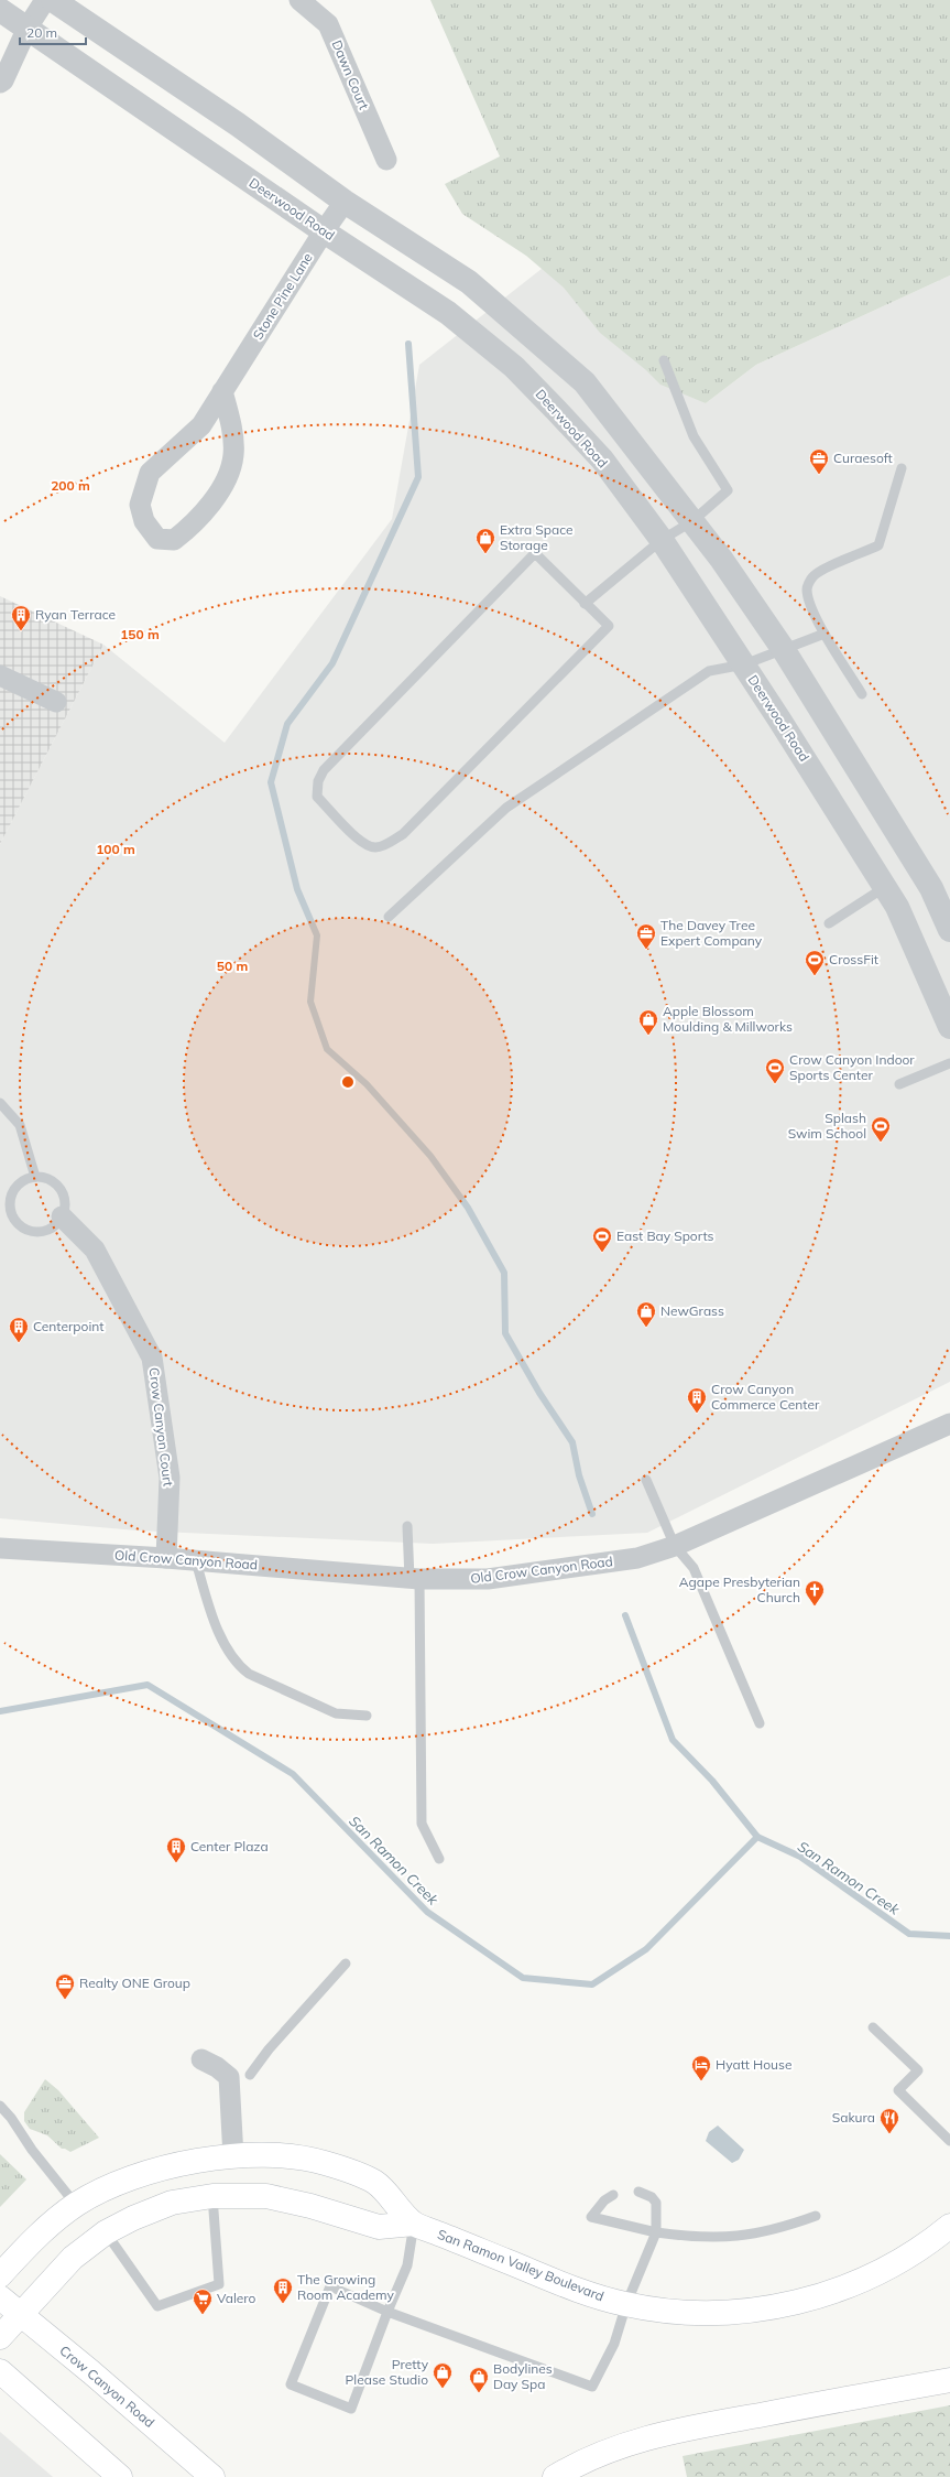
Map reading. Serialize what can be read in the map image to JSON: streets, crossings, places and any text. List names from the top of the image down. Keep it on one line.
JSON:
{"streets":{"main road":["San Ramon Valley Boulevard","Crow Canyon Road"],"street":["Dawn Court","Deerwood Road","Stone Pine Lane","Crow Canyon Court","Old Crow Canyon Road"]},"crossings":[["Deerwood Road","Stone Pine Lane"],["Crow Canyon Court","Old Crow Canyon Road"],["San Ramon Valley Boulevard","Crow Canyon Road"]],"water":["San Ramon Creek"],"places":{"office":["Curaesoft","The Davey Tree Expert Company","Realty ONE Group"],"shop":["Extra Space Storage","Apple Blossom Moulding & Millworks","NewGrass","Pretty Please Studio","Bodylines Day Spa"],"building":["Ryan Terrace","Centerpoint","Crow Canyon Commerce Center","Center Plaza","The Growing Room Academy"],"sports":["CrossFit","Crow Canyon Indoor Sports Center","Splash Swim School","East Bay Sports"],"church":["Agape Presbyterian Church"],"hotel":["Hyatt House"],"restaurant":["Sakura"],"supermarket":["Valero"]},"scale_bar":"20 m","rings":["200 m","150 m","100 m","50 m"]}
